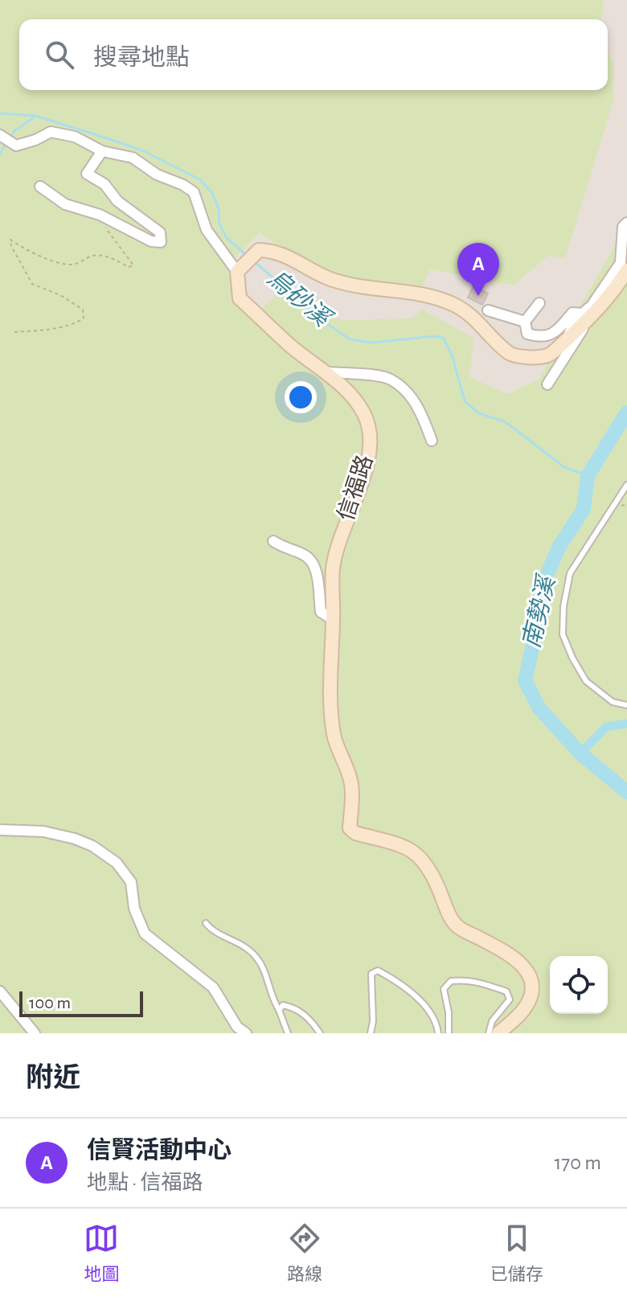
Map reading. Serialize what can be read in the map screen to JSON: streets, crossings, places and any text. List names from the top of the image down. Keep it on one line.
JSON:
{"streets":{"street":["信福路"]},"water":["烏砂溪","南勢溪"],"scale_bar":"100 m","page":{"search":"搜尋地點","pins":"A","scale":"100 m","heading":"附近","list":[{"mark":"A","name":"信賢活動中心","note":"地點 · 信福路","value":"170 m"}],"nav":["地圖","路線","已儲存"]}}
